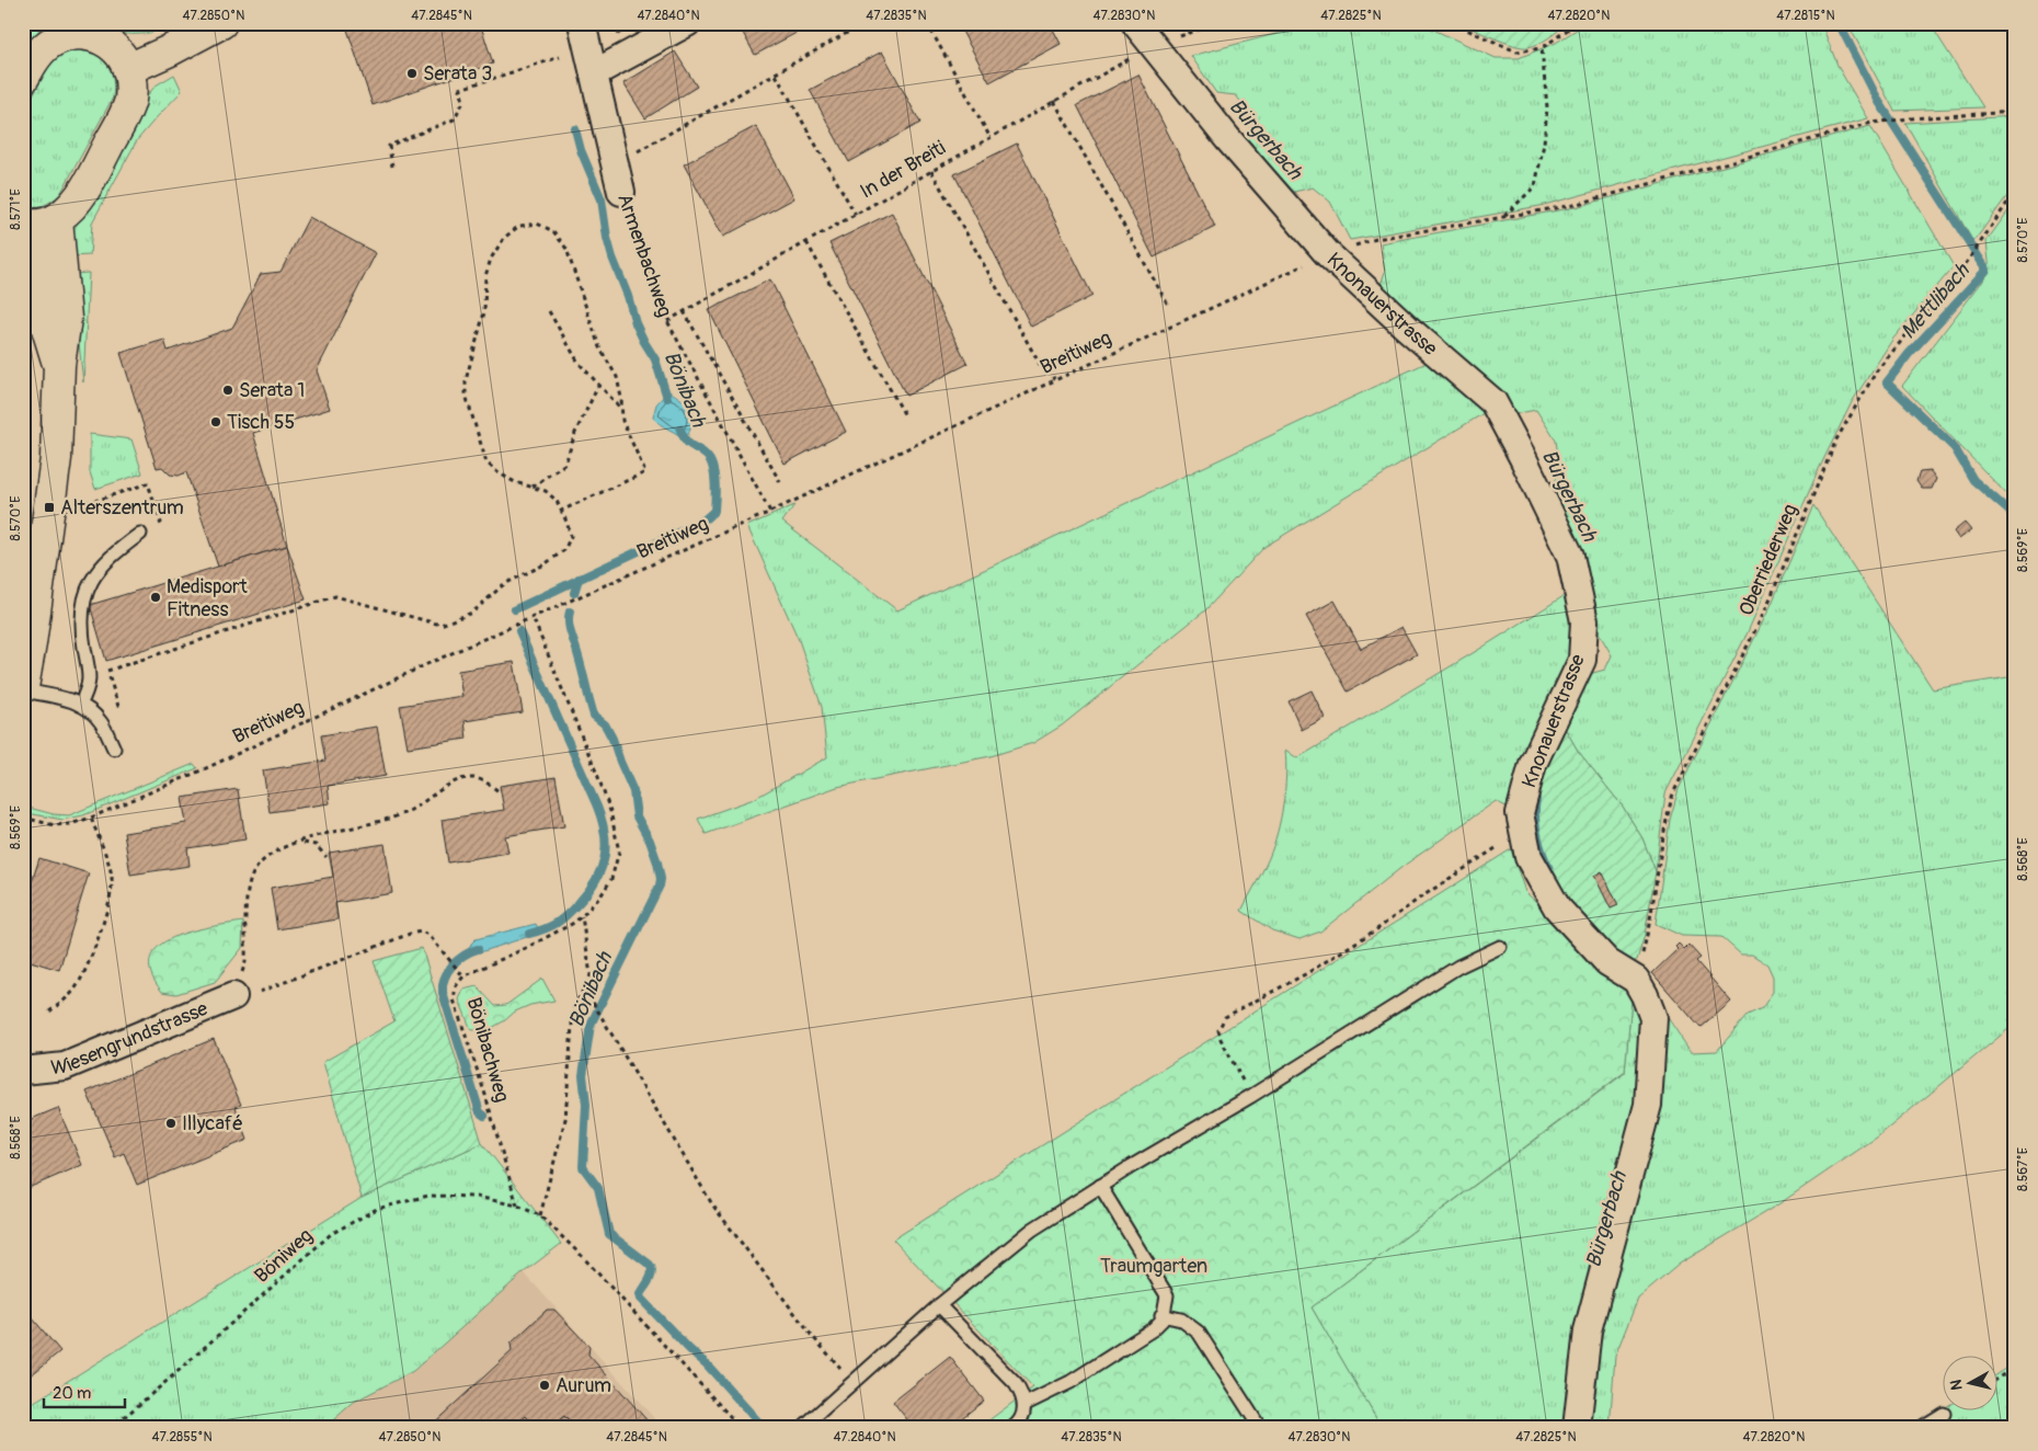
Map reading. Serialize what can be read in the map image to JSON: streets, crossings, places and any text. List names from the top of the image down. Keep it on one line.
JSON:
{"streets":{"street":["Armenbachweg","Knonauerstrasse","Wiesengrundstrasse"],"path":["In der Breiti","Breitiweg","Oberriederweg","Bönibachweg","Böniweg"]},"crossings":[["In der Breiti","Armenbachweg"],["In der Breiti","Knonauerstrasse"],["Armenbachweg","Breitiweg"],["Knonauerstrasse","Breitiweg"],["Knonauerstrasse","Oberriederweg"],["Breitiweg","Bönibachweg"],["Bönibachweg","Böniweg"]],"water":["Bürgerbach","Mettlibach","Bönibach"],"parks":["Traumgarten"],"places":{"other":["Serata 3","Serata 1","Tisch 55","Medisport Fitness","Illycafé","Aurum"],"transit":["Alterszentrum"]},"scale_bar":"20 m","north":"left","coordinates":["47.2850°N","47.2845°N","47.2840°N","47.2835°N","47.2830°N","47.2825°N","47.2820°N","47.2815°N","8.571°E","8.570°E","8.569°E","8.568°E","8.567°E","47.2855°N"]}
